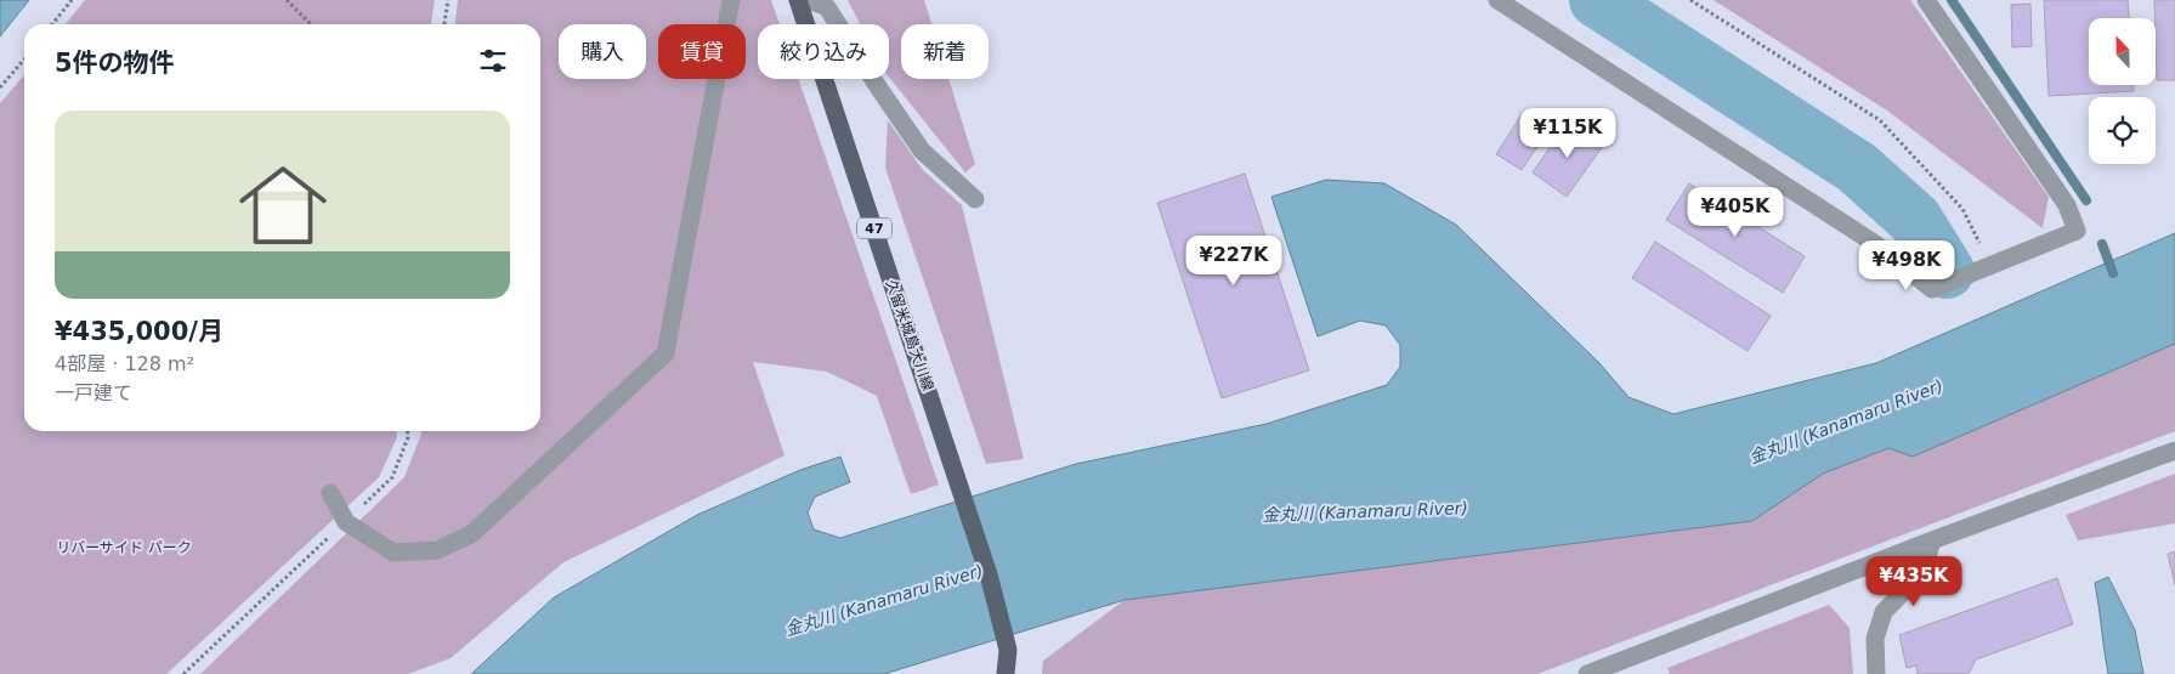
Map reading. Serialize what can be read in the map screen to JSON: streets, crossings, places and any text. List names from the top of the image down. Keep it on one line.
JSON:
{"streets":{"main road":["47","久留米城島大川線"]},"water":["金丸川 (Kanamaru River)"],"parks":["リバーサイド パーク"],"north":"top","page":{"chip":["購入","賃貸","絞り込み","新着"],"heading":"5件の物件","list":[{"name":"¥435,000/月","note":"4部屋 · 128 m² · 一戸建て"}],"price":["¥115K","¥405K","¥227K","¥498K","¥435K"]}}
